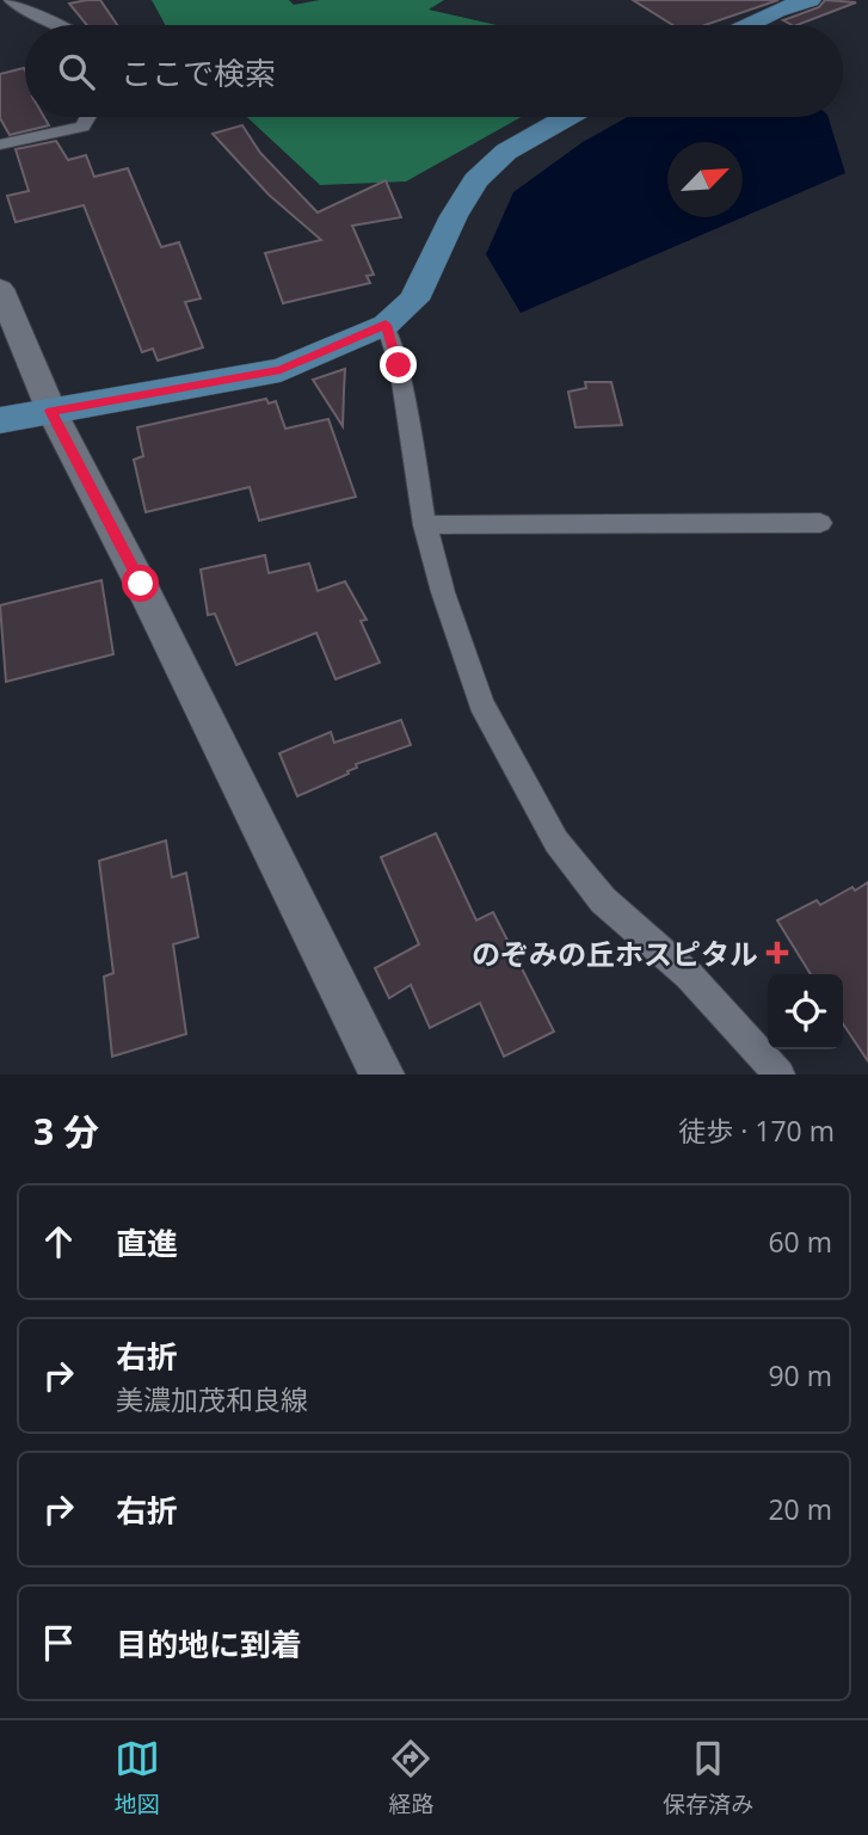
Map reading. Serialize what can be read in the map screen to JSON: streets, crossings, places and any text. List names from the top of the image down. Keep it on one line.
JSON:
{"places":{"health":["のぞみの丘ホスピタル"]},"north":"top right","page":{"search":"ここで検索","heading":["3 分","徒歩 · 170 m"],"list":[["直進","60 m"],["右折","美濃加茂和良線","90 m"],["右折","20 m"],"目的地に到着"],"nav":["地図","経路","保存済み"]}}
